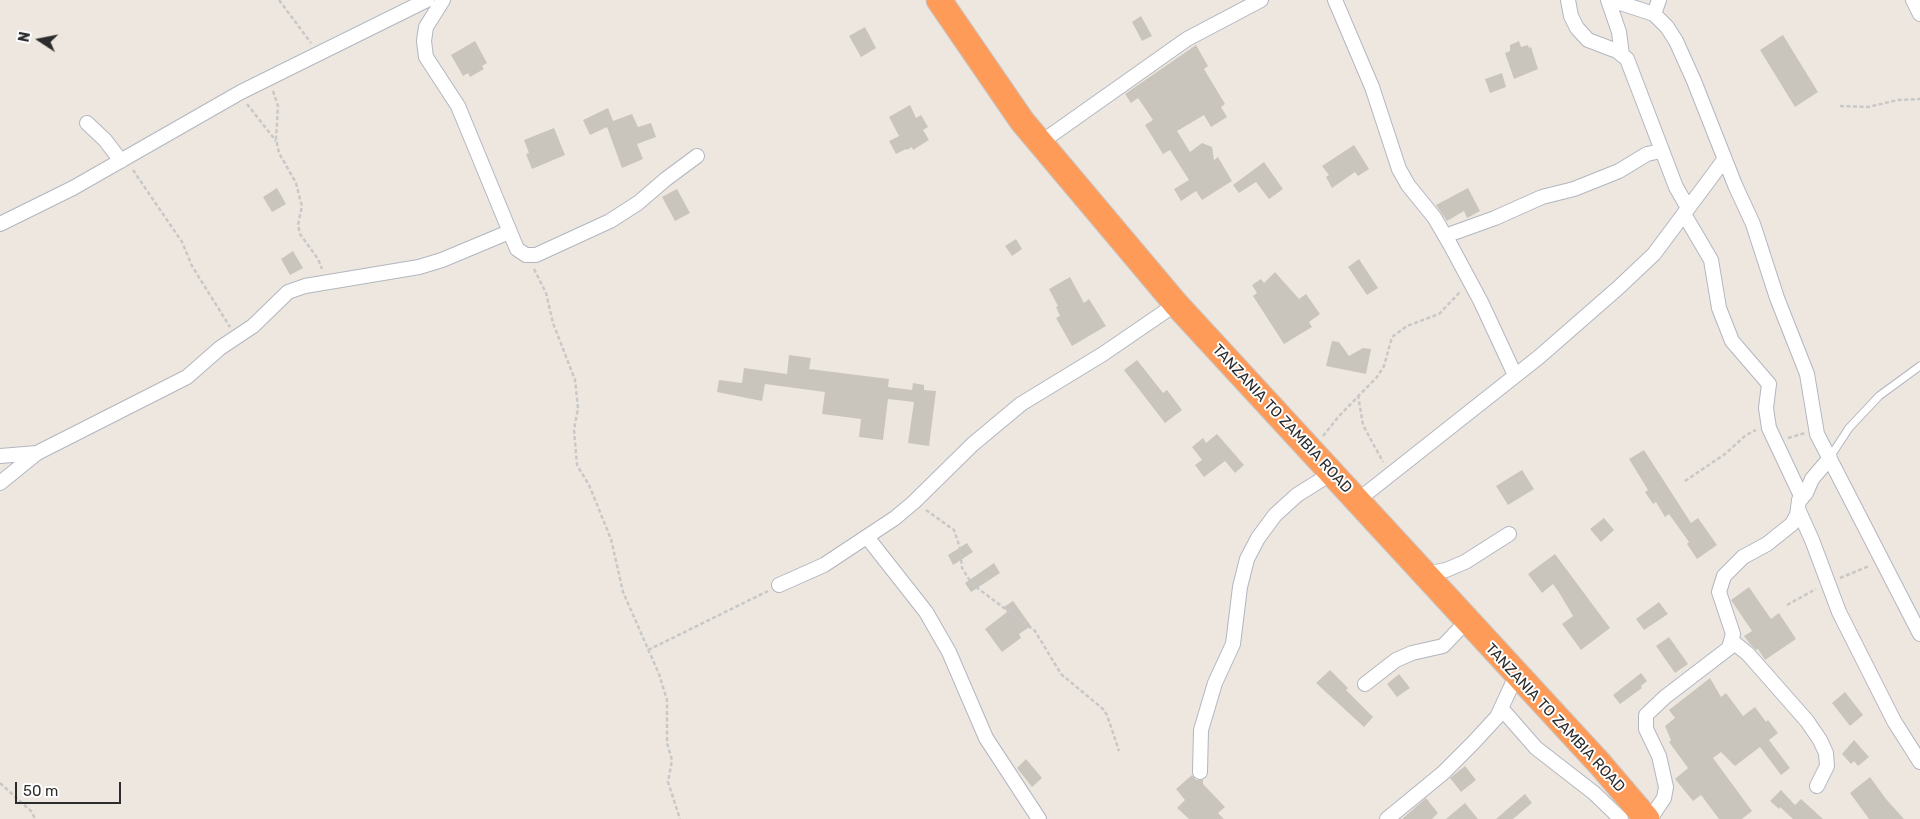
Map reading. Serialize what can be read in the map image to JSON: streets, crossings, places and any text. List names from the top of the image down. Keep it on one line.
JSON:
{"streets":{"highway":["TANZANIA TO ZAMBIA ROAD"]},"scale_bar":"50 m","north":"left"}
